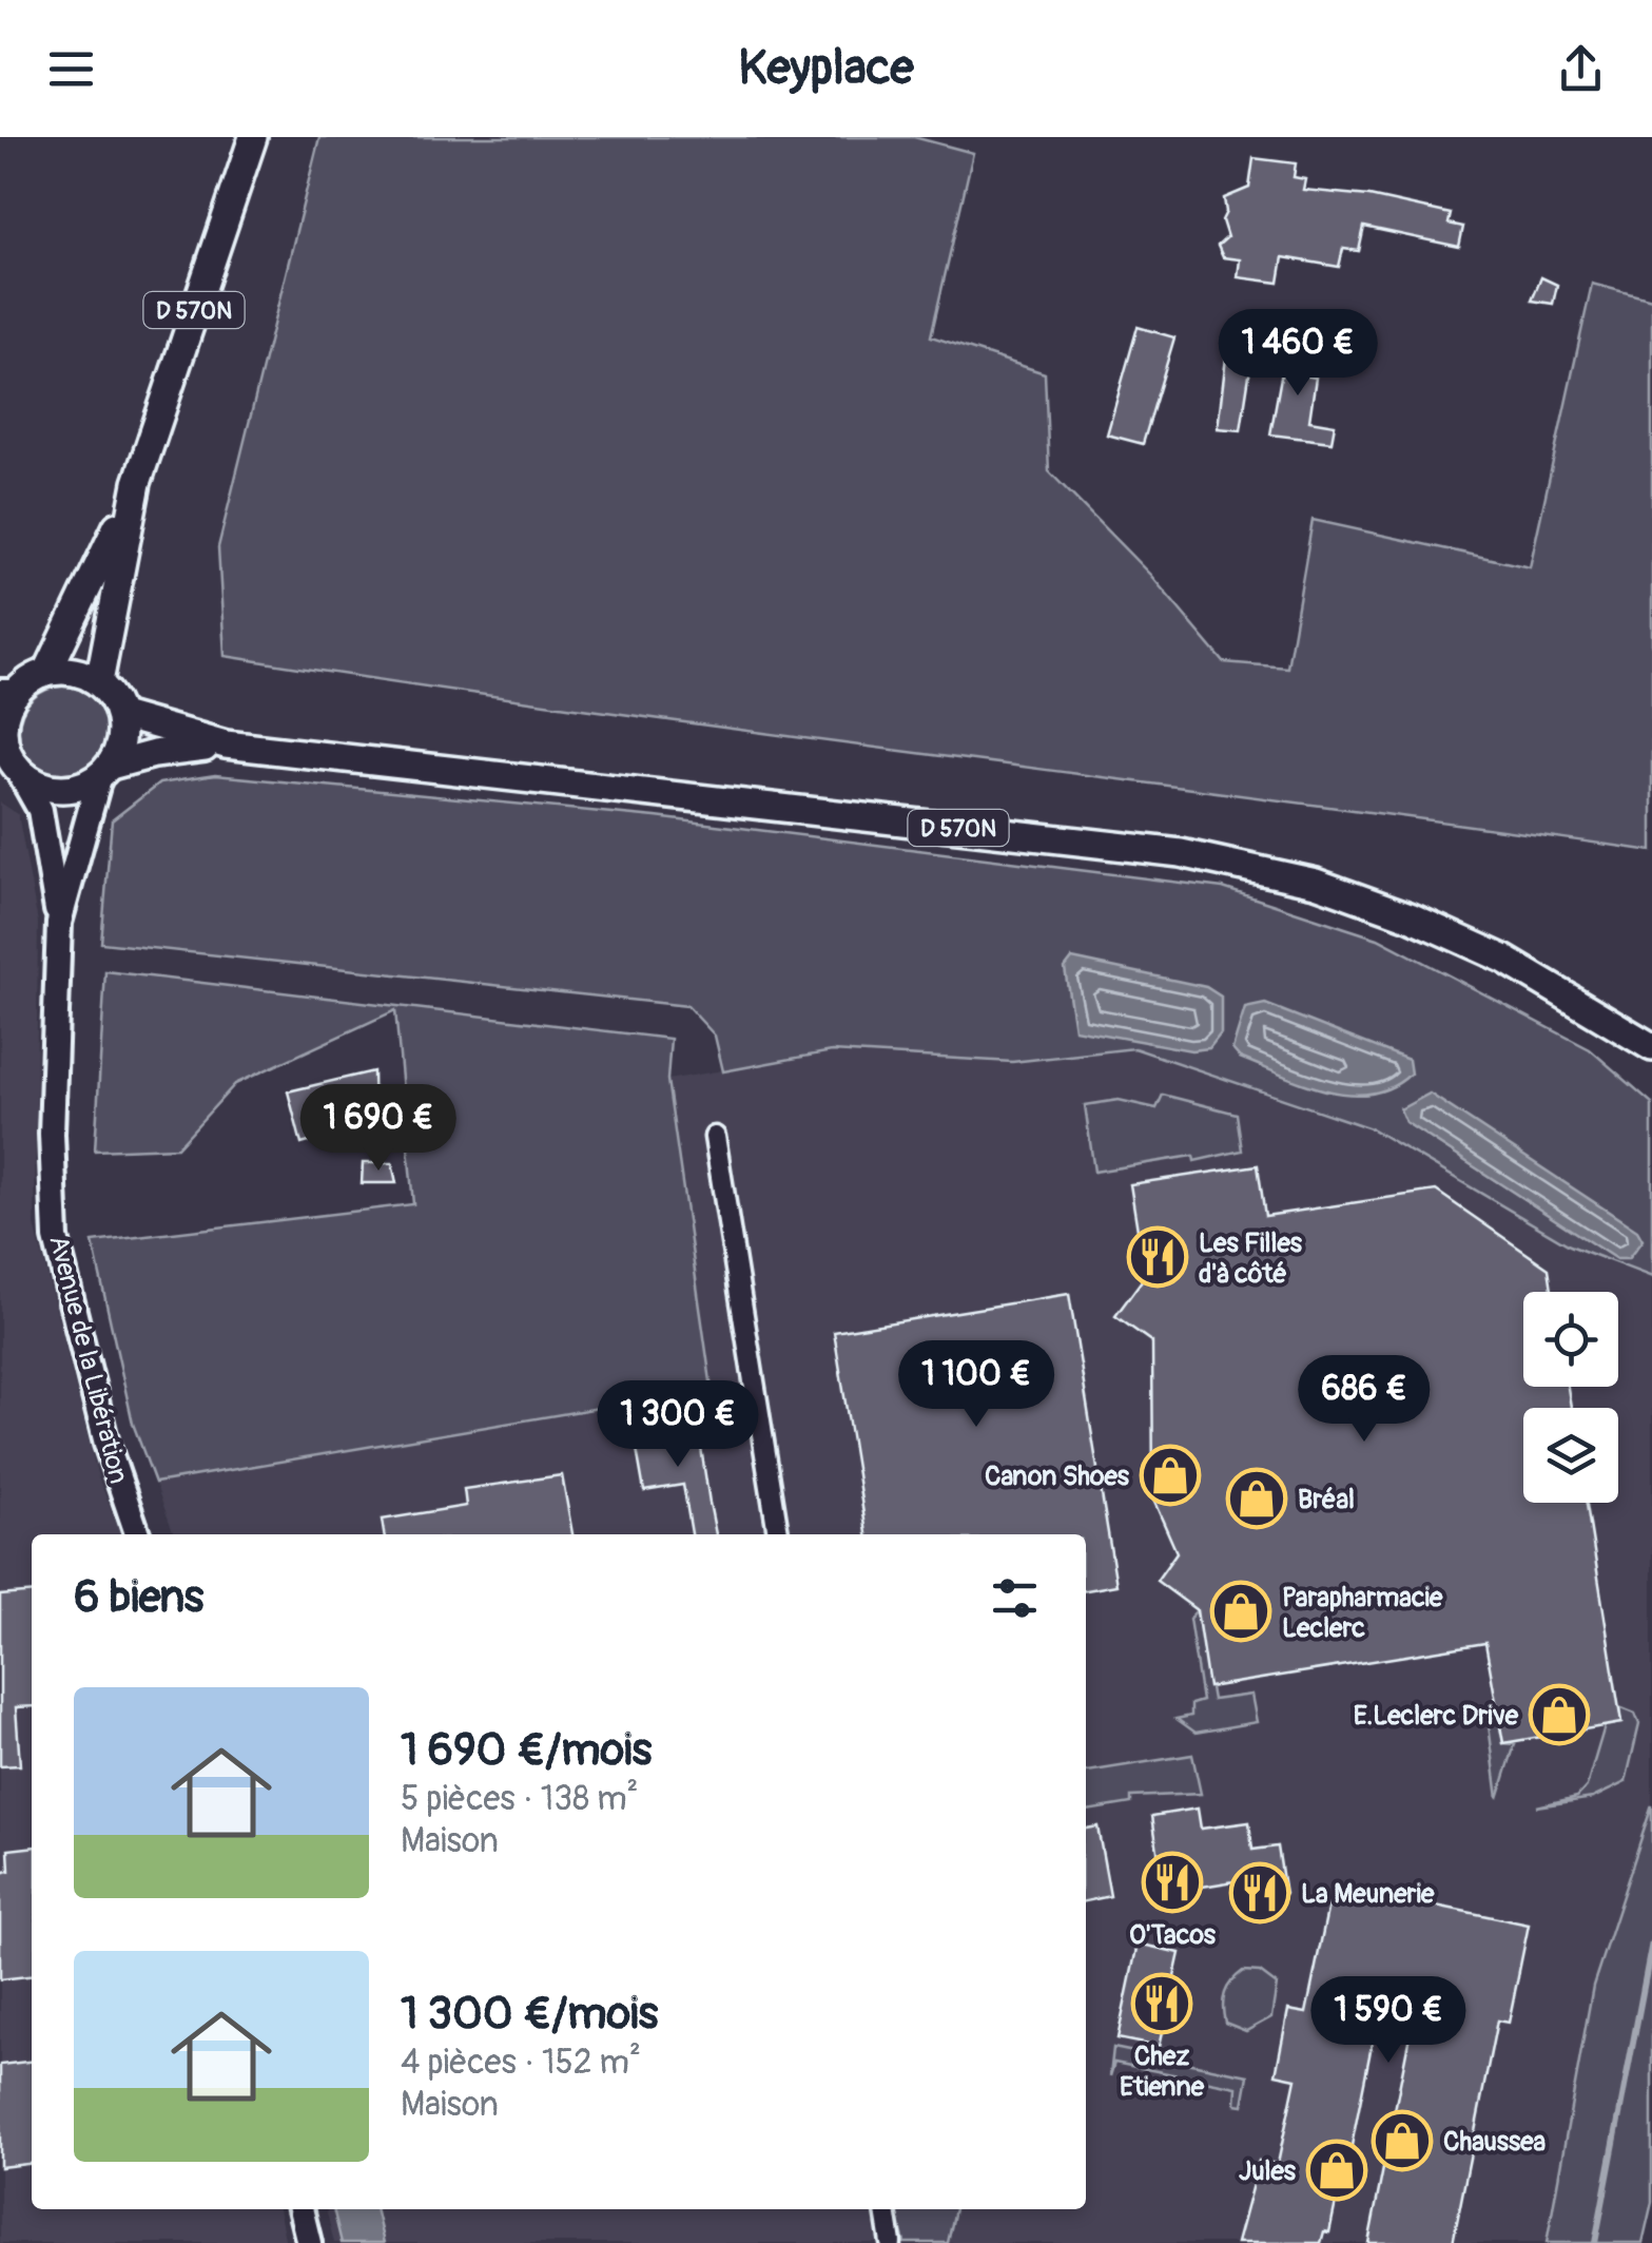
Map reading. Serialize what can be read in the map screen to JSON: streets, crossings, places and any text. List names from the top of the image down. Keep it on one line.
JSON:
{"streets":{"main road":["D 570N","Avenue de la Libération"]},"crossings":[["D 570N","Avenue de la Libération"]],"places":{"restaurant":["Les Filles d'à côté","O'Tacos","La Meunerie","Chez Etienne"],"shop":["Canon Shoes","Bréal","Parapharmacie Leclerc","E.Leclerc Drive","Chaussea","Jules"]},"page":{"header":"Keyplace","price":["1 460 €","1 690 €","1 100 €","686 €","1 300 €","1 590 €"],"heading":"6 biens","list":[{"name":"1 690 €/mois","note":"5 pièces · 138 m² · Maison"},{"name":"1 300 €/mois","note":"4 pièces · 152 m² · Maison"}]}}
